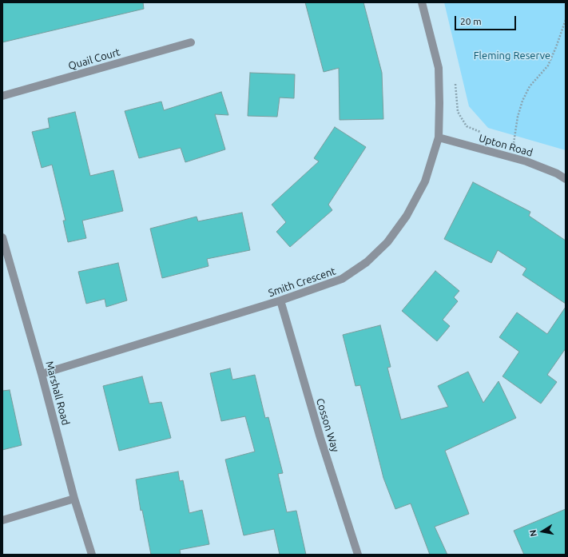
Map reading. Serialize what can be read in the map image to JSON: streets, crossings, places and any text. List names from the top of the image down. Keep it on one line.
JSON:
{"streets":{"street":["Quail Court","Upton Road","Smith Crescent","Marshall Road","Cosson Way"]},"crossings":[["Upton Road","Smith Crescent"],["Smith Crescent","Marshall Road"],["Smith Crescent","Cosson Way"]],"parks":["Fleming Reserve"],"scale_bar":"20 m","north":"left"}
